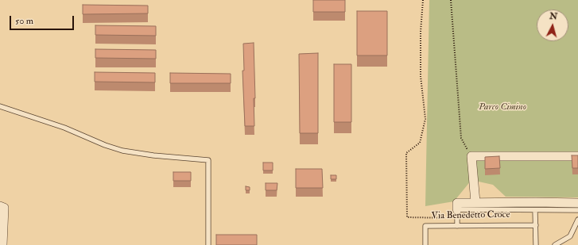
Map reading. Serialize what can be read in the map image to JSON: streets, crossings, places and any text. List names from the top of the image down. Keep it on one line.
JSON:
{"streets":{"street":["Via Benedetto Croce"]},"parks":["Parco Cimino"],"scale_bar":"50 m","north":"top"}
